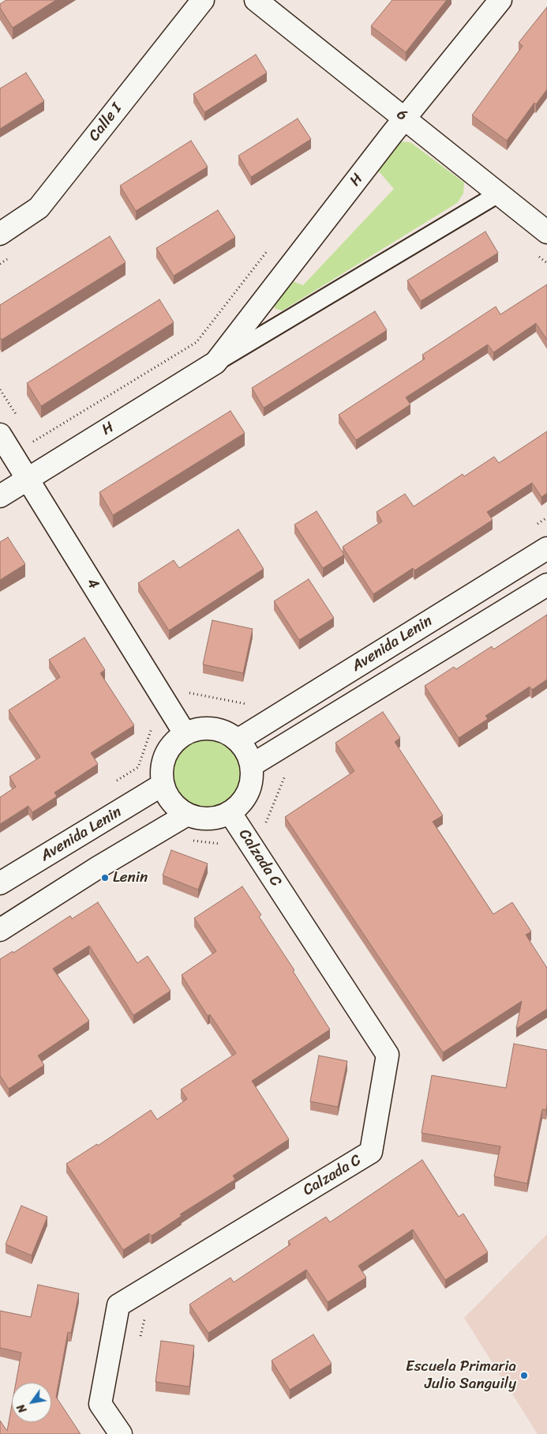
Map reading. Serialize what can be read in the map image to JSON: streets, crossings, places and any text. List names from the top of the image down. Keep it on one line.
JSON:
{"streets":{"street":["6","Calle I","H","4","Avenida Lenin","Calzada C"]},"crossings":[["6","H"],["H","4"],["4","Avenida Lenin"],["4","Calzada C"],["Avenida Lenin","Calzada C"]],"places":["Lenin","Escuela Primaria Julio Sanguily"],"north":"bottom left"}
